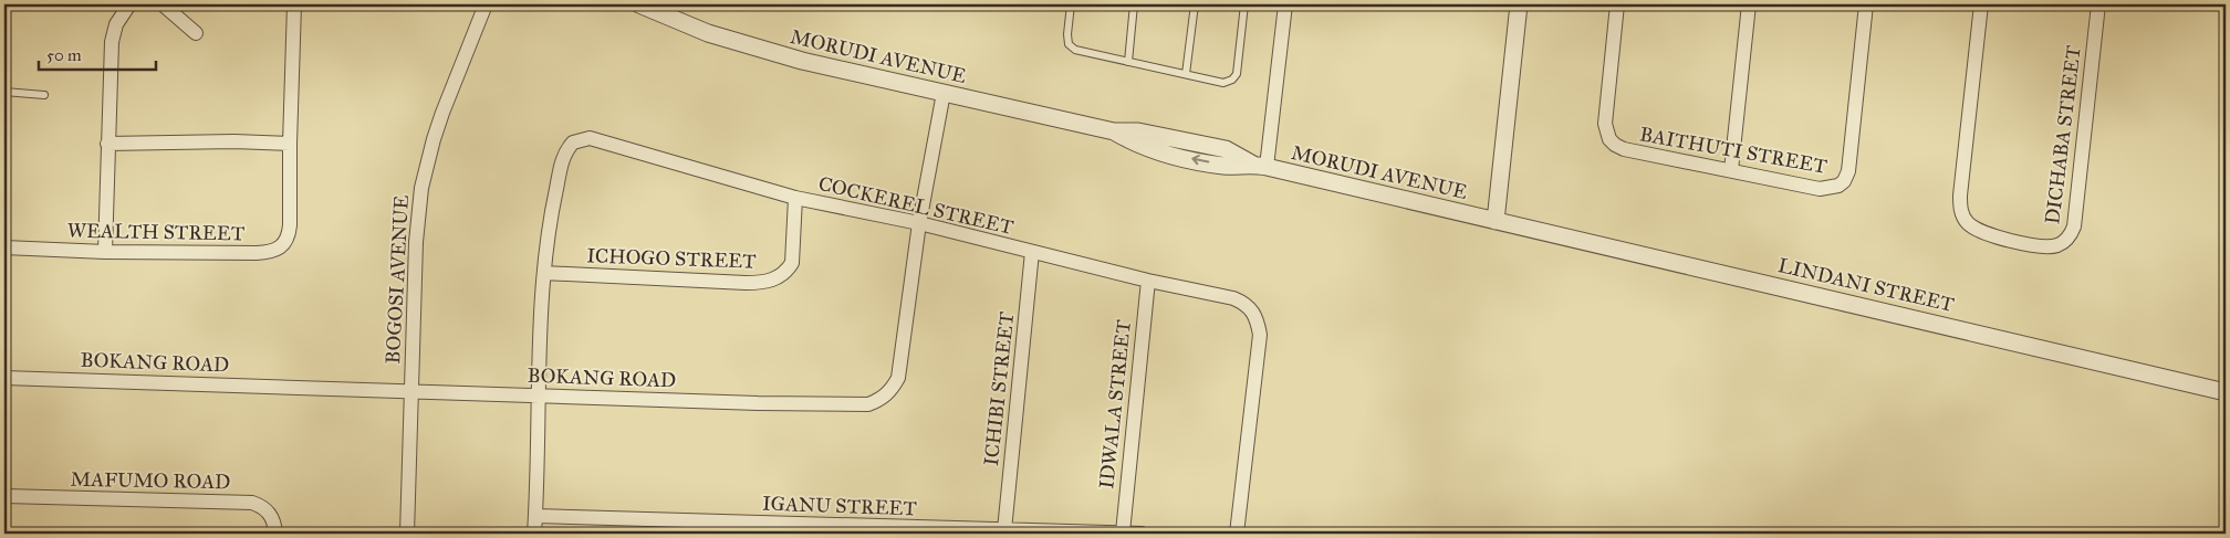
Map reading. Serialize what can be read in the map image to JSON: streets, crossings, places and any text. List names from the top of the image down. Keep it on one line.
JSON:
{"streets":{"street":["MORUDI AVENUE","DICHABA STREET","BAITHUTI STREET","COCKEREL STREET","WEALTH STREET","ICHOGO STREET","BOGOSI AVENUE","LINDANI STREET","BOKANG ROAD","ICHIBI STREET","IDWALA STREET","MAFUMO ROAD","IGANU STREET"]},"crossings":[["MORUDI AVENUE","LINDANI STREET"],["MORUDI AVENUE","BOKANG ROAD"],["COCKEREL STREET","ICHOGO STREET"],["COCKEREL STREET","BOKANG ROAD"],["COCKEREL STREET","ICHIBI STREET"],["COCKEREL STREET","IDWALA STREET"],["BOGOSI AVENUE","BOKANG ROAD"],["ICHIBI STREET","IGANU STREET"],["IDWALA STREET","IGANU STREET"]],"scale_bar":"50 m"}
